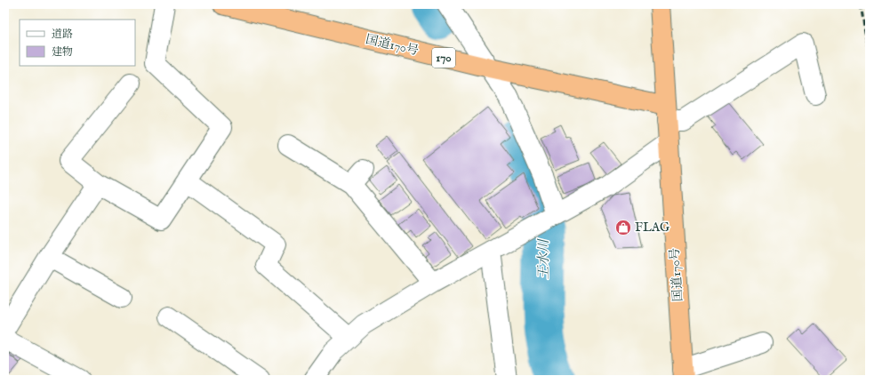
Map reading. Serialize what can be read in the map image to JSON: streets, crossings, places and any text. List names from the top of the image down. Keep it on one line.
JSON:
{"streets":{"highway":["国道170号","170"]},"water":["王水川"],"places":{"shop":["FLAG"]},"legend":["道路","建物"]}
